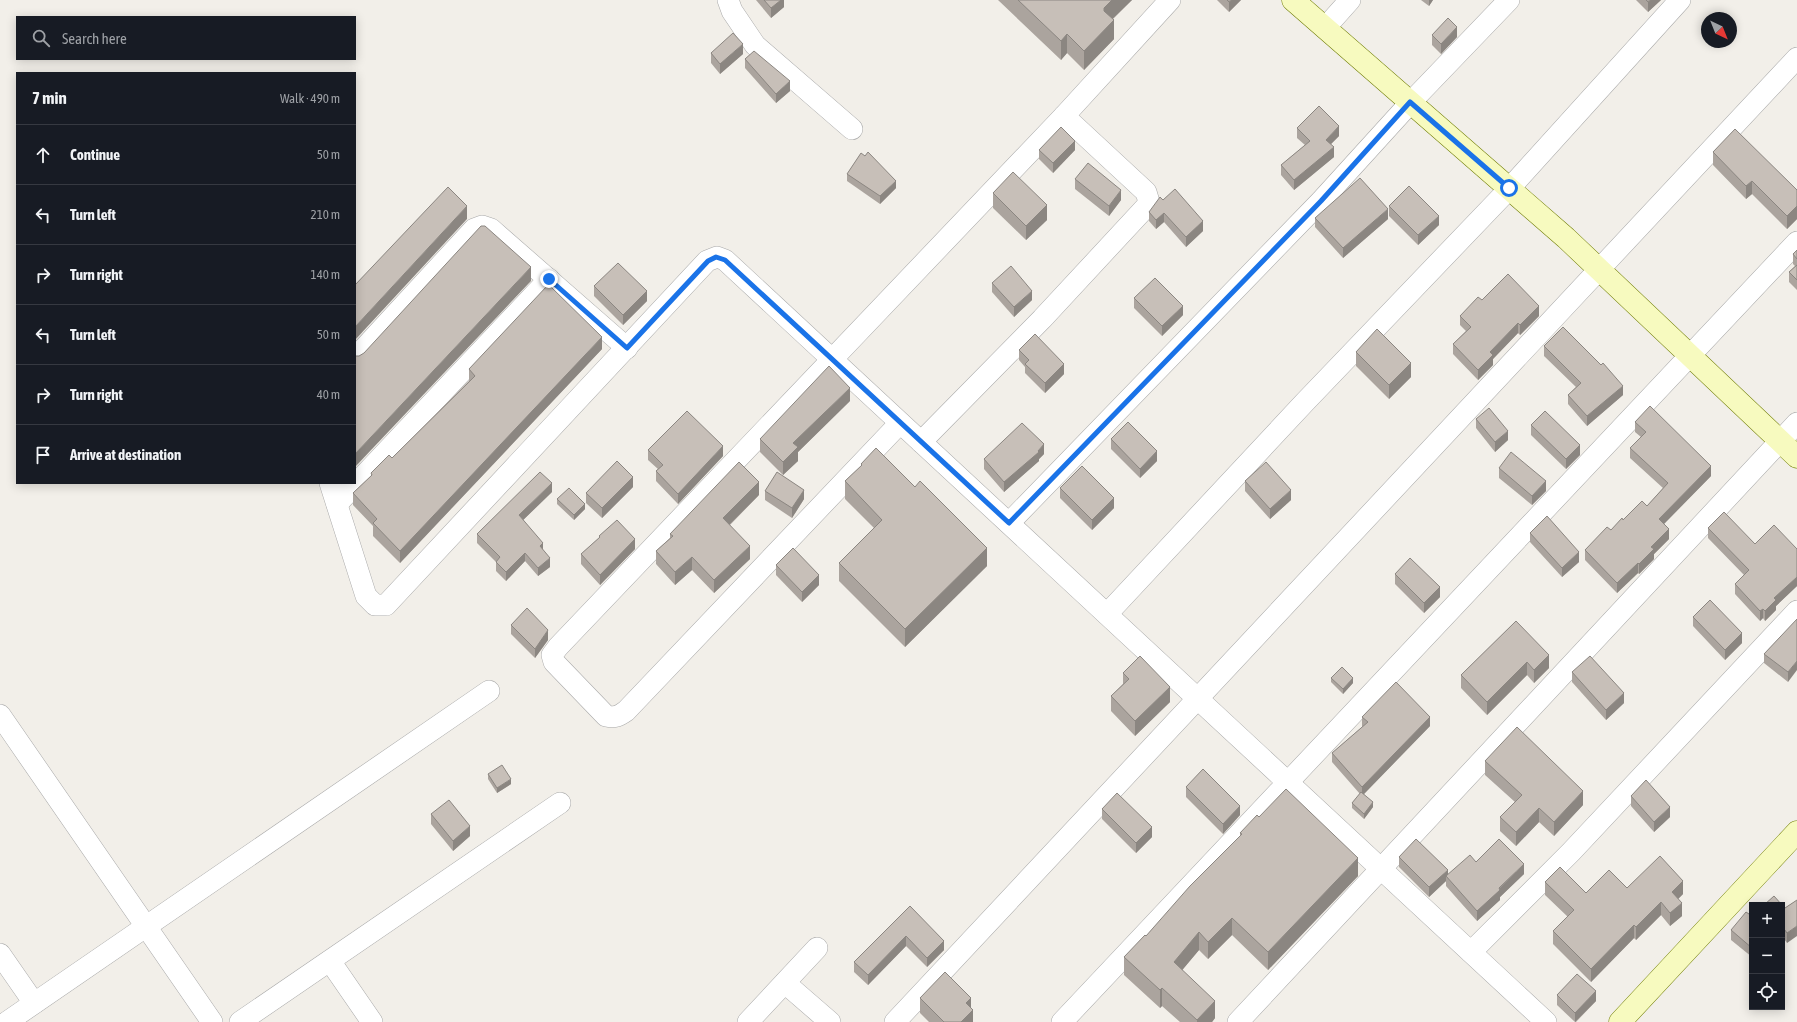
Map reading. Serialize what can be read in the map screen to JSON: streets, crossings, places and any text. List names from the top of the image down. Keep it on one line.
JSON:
{"north":"bottom right","page":{"search":"Search here","heading":["7 min","Walk · 490 m"],"list":[["Continue","50 m"],["Turn left","210 m"],["Turn right","140 m"],["Turn left","50 m"],["Turn right","40 m"],"Arrive at destination"],"map_buttons":["+","−"]}}
